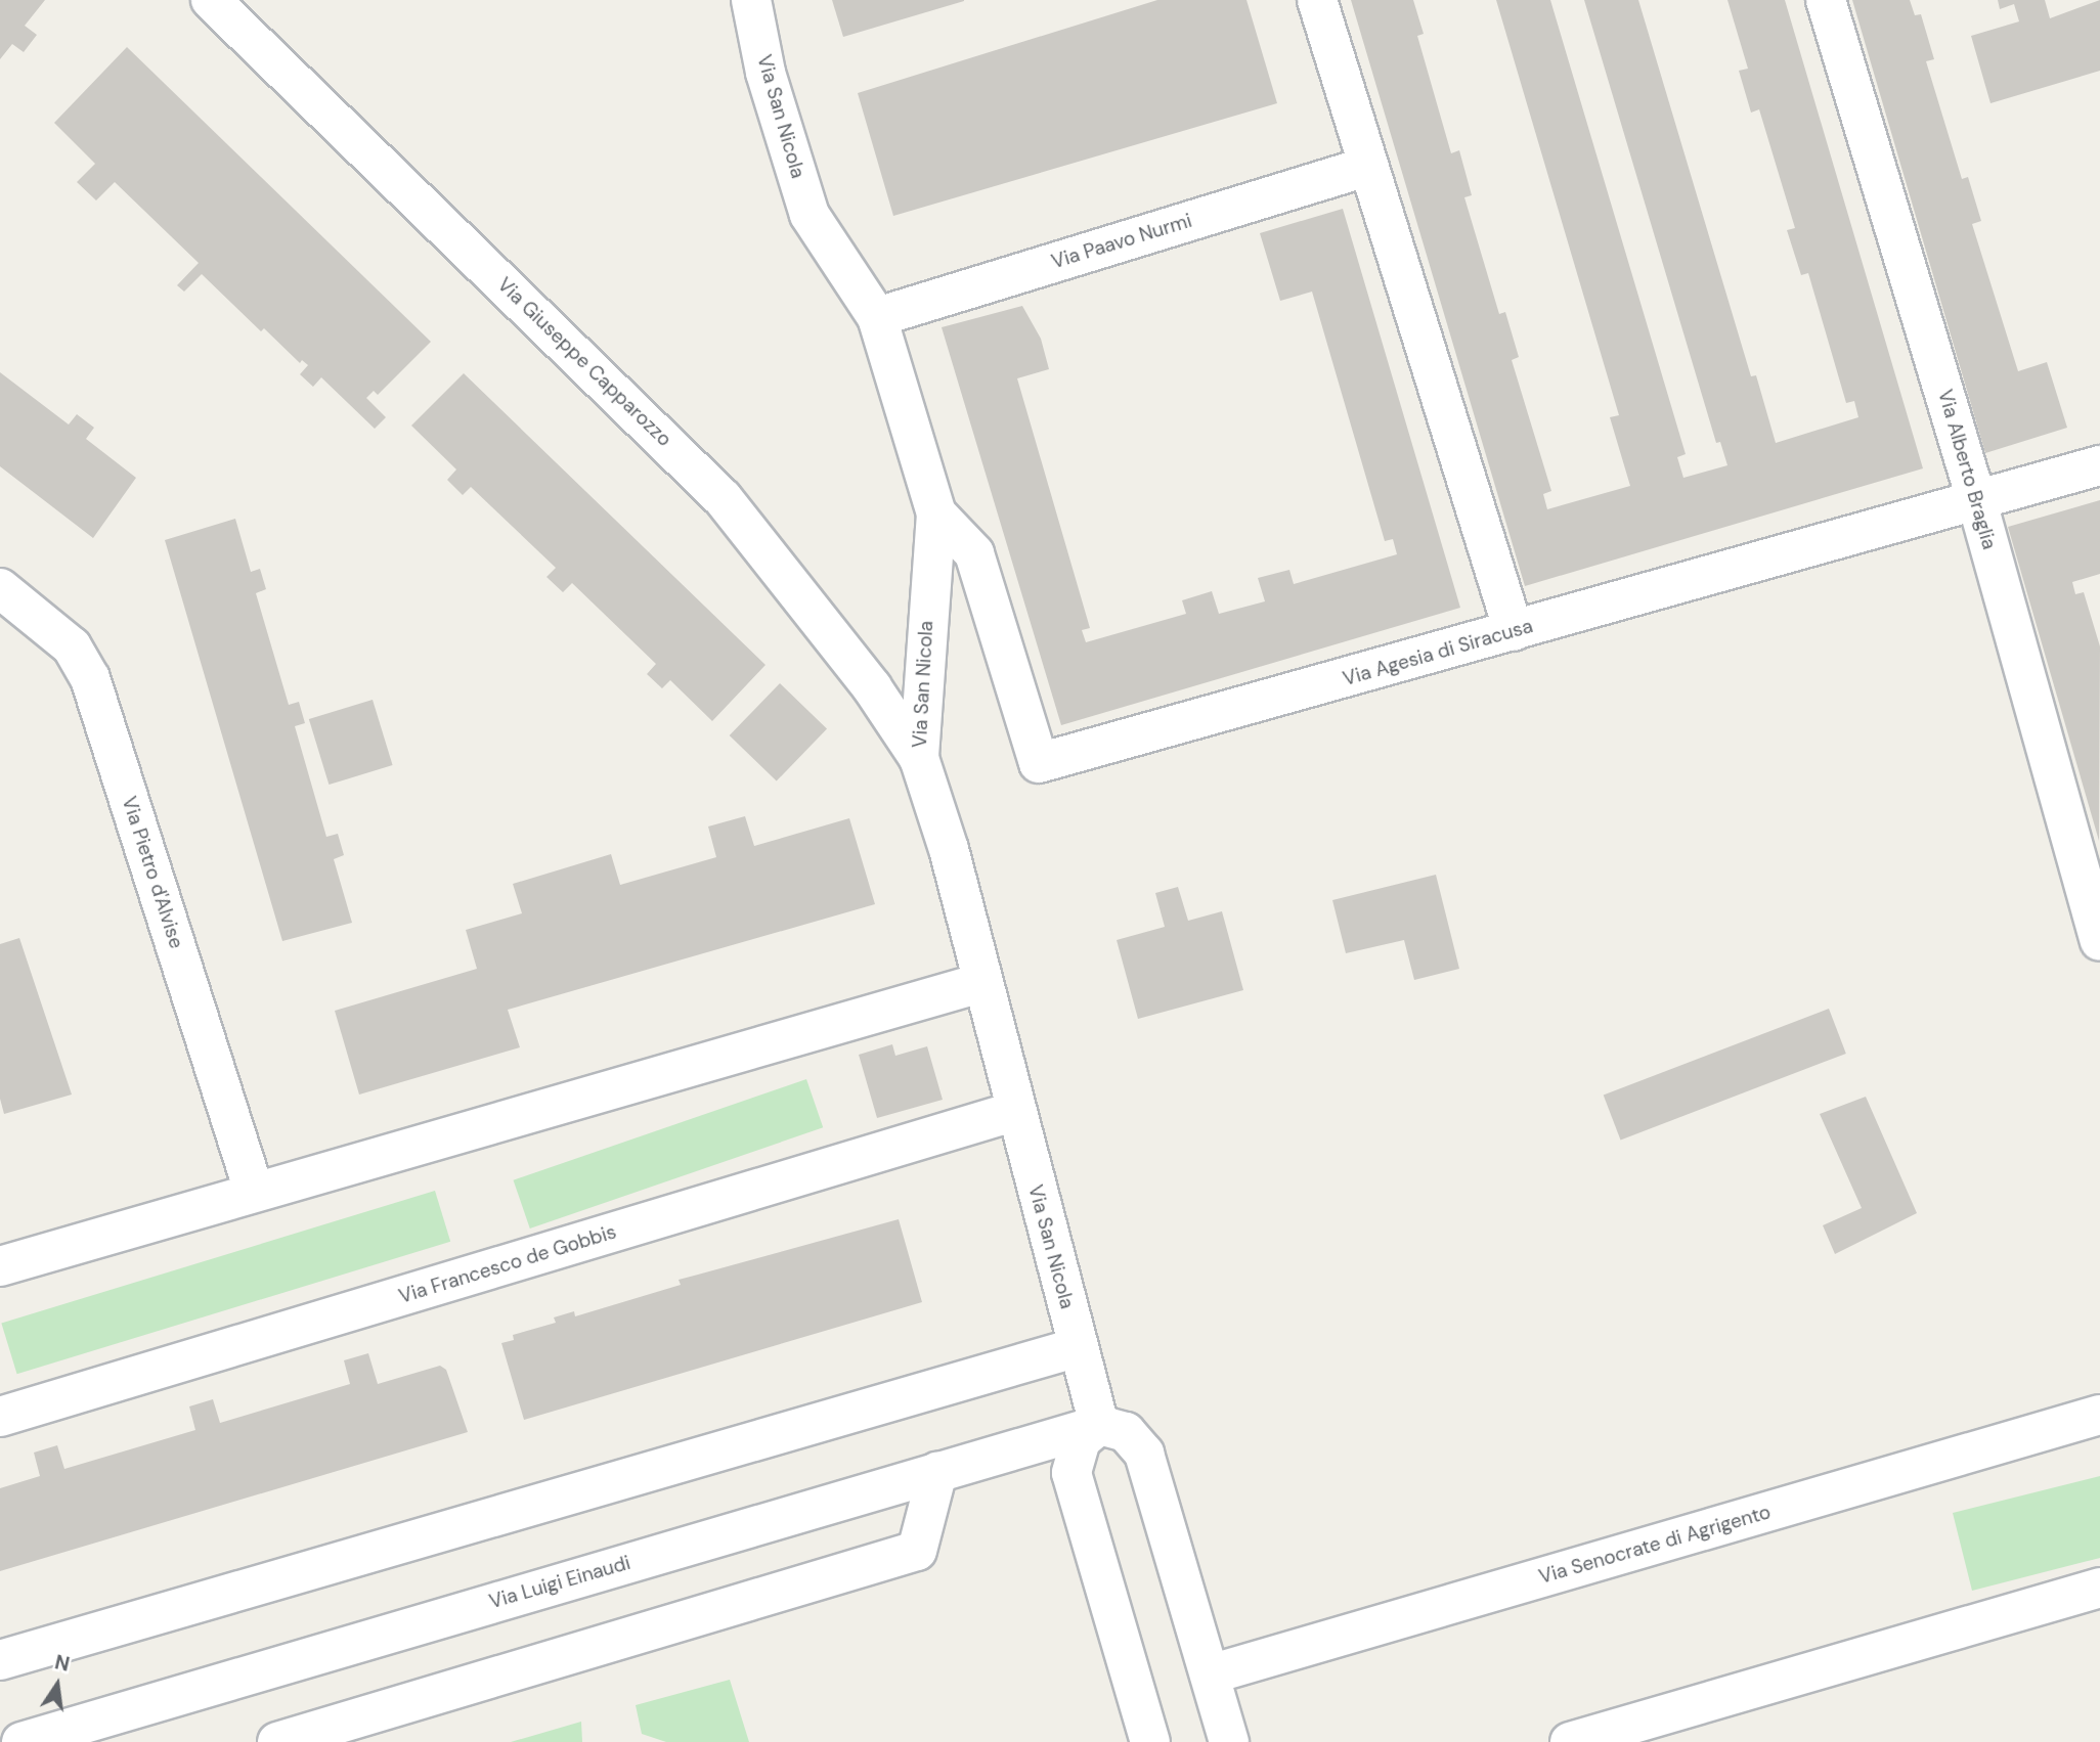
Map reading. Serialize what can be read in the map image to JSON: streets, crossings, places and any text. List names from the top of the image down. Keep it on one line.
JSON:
{"streets":{"street":["Via San Nicola","Via Paavo Nurmi","Via Giuseppe Capparozzo","Via Alberto Braglia","Via Agesia di Siracusa","Via Pietro d'Alvise","Via Francesco de Gobbis","Via Senocrate di Agrigento","Via Luigi Einaudi"]},"crossings":[["Via San Nicola","Via Paavo Nurmi"],["Via San Nicola","Via Giuseppe Capparozzo"],["Via San Nicola","Via Agesia di Siracusa"],["Via San Nicola","Via Francesco de Gobbis"],["Via San Nicola","Via Luigi Einaudi"],["Via Alberto Braglia","Via Agesia di Siracusa"]],"north":"top"}
